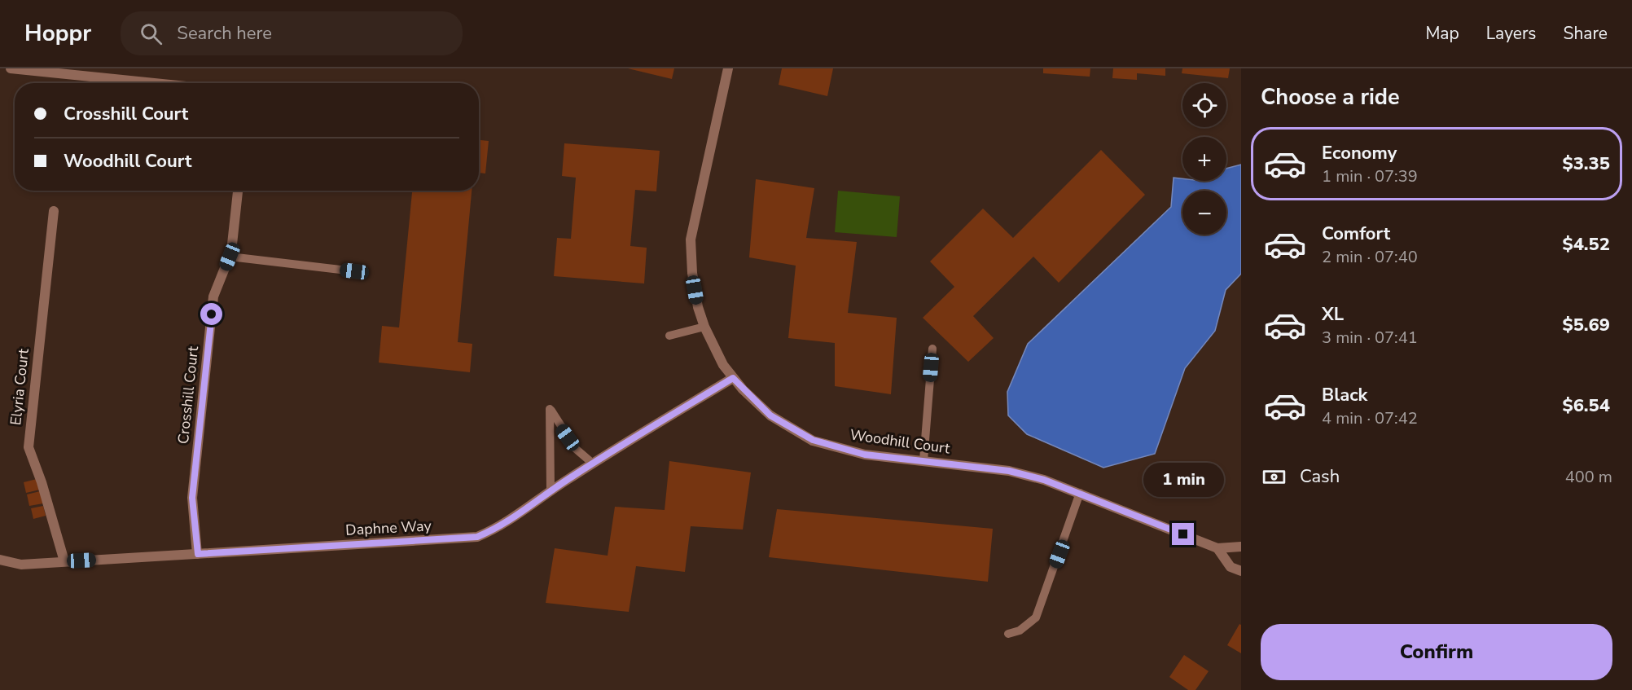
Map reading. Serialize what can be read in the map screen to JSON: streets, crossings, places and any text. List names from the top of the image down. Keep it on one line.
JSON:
{"streets":{"street":["Elyria Court","Crosshill Court","Woodhill Court","Daphne Way"]},"crossings":[["Elyria Court","Daphne Way"],["Crosshill Court","Daphne Way"],["Woodhill Court","Daphne Way"]],"page":{"header":"Hoppr","search":"Search here","nav":["Map","Layers","Share"],"heading":"Choose a ride","map_buttons":["+","−"],"banner":["Crosshill Court","Woodhill Court"],"list":[{"name":"Economy","note":"1 min · 07:39","value":"$3.35"},{"name":"Comfort","note":"2 min · 07:40","value":"$4.52"},{"name":"XL","note":"3 min · 07:41","value":"$5.69"},{"name":"Black","note":"4 min · 07:42","value":"$6.54"}],"pay":["Cash","400 m"],"bubble":"1 min","buttons":"Confirm"}}
